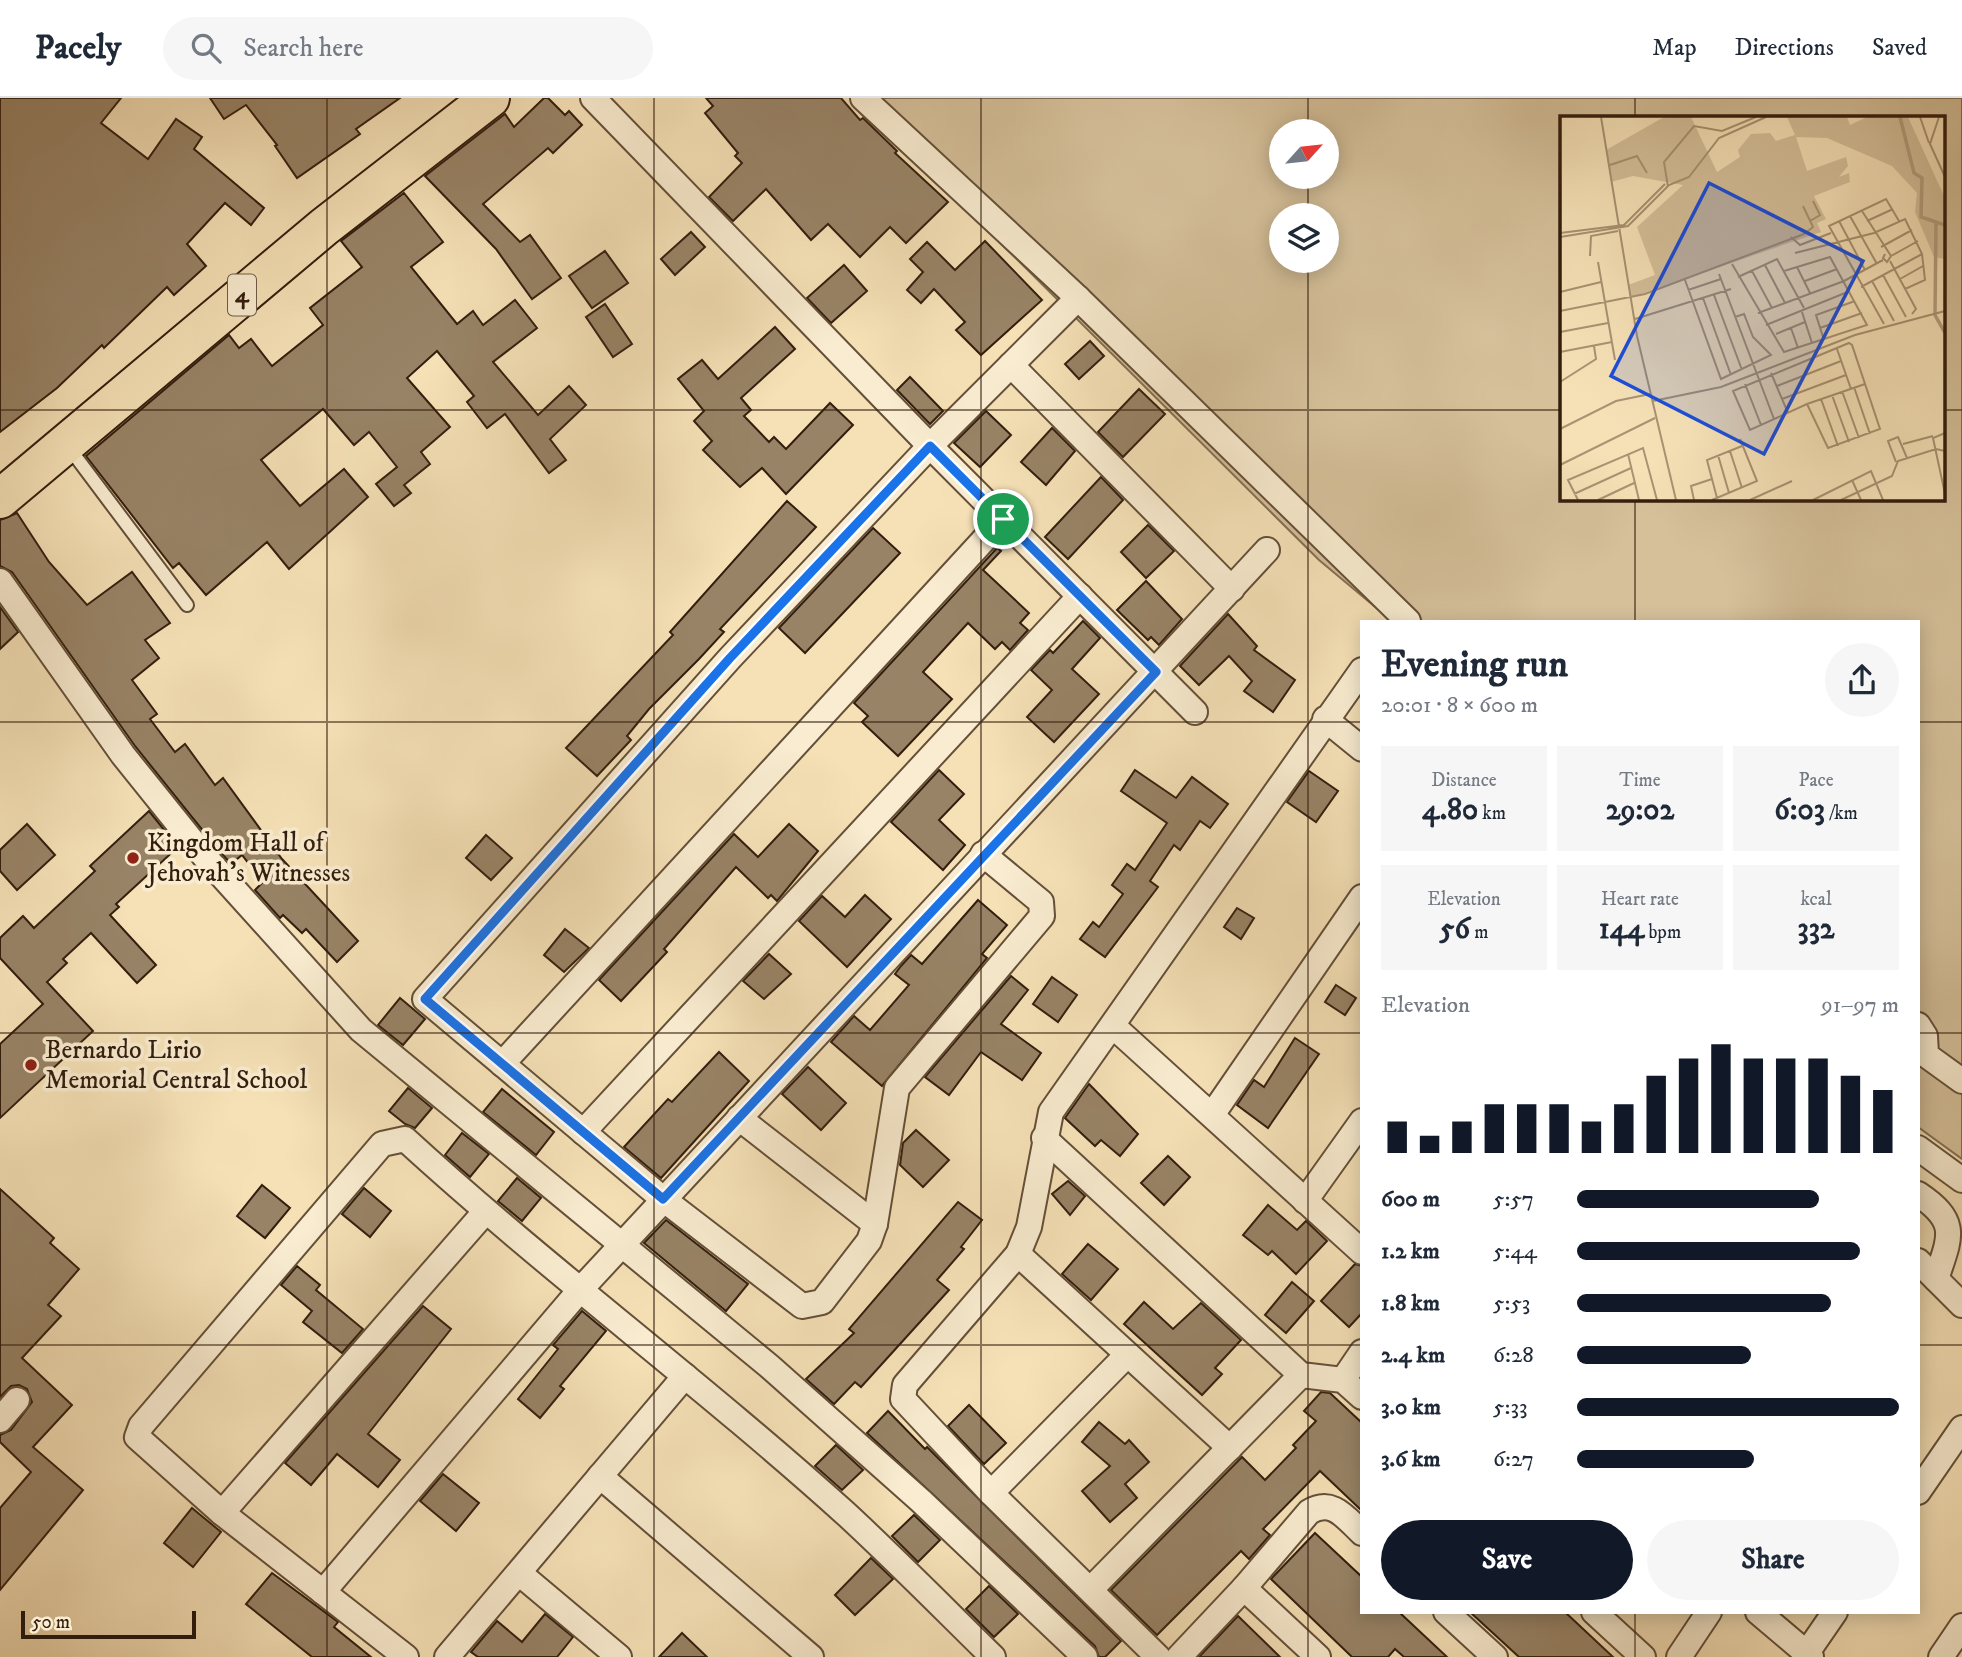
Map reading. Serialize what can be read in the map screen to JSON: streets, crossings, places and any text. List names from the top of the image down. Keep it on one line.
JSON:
{"streets":{"highway":["4"]},"places":["Kingdom Hall of Jehovah's Witnesses","Bernardo Lirio Memorial Central School"],"scale_bar":"50 m","north":"top right","page":{"header":"Pacely","search":"Search here","nav":["Map","Directions","Saved"],"heading":["Evening run","20:01 · 8 × 600 m"],"stats":[["Distance","4.80 km"],["Time","29:02"],["Pace","6:03 /km"],["Elevation","56 m"],["Heart rate","144 bpm"],["kcal","332"]],"chart":["Elevation","91–97 m"],"list":[{"name":"600 m","note":"5:57"},{"name":"1.2 km","note":"5:44"},{"name":"1.8 km","note":"5:53"},{"name":"2.4 km","note":"6:28"},{"name":"3.0 km","note":"5:33"},{"name":"3.6 km","note":"6:27"}],"buttons":["Save","Share"],"scale":"50 m"}}
